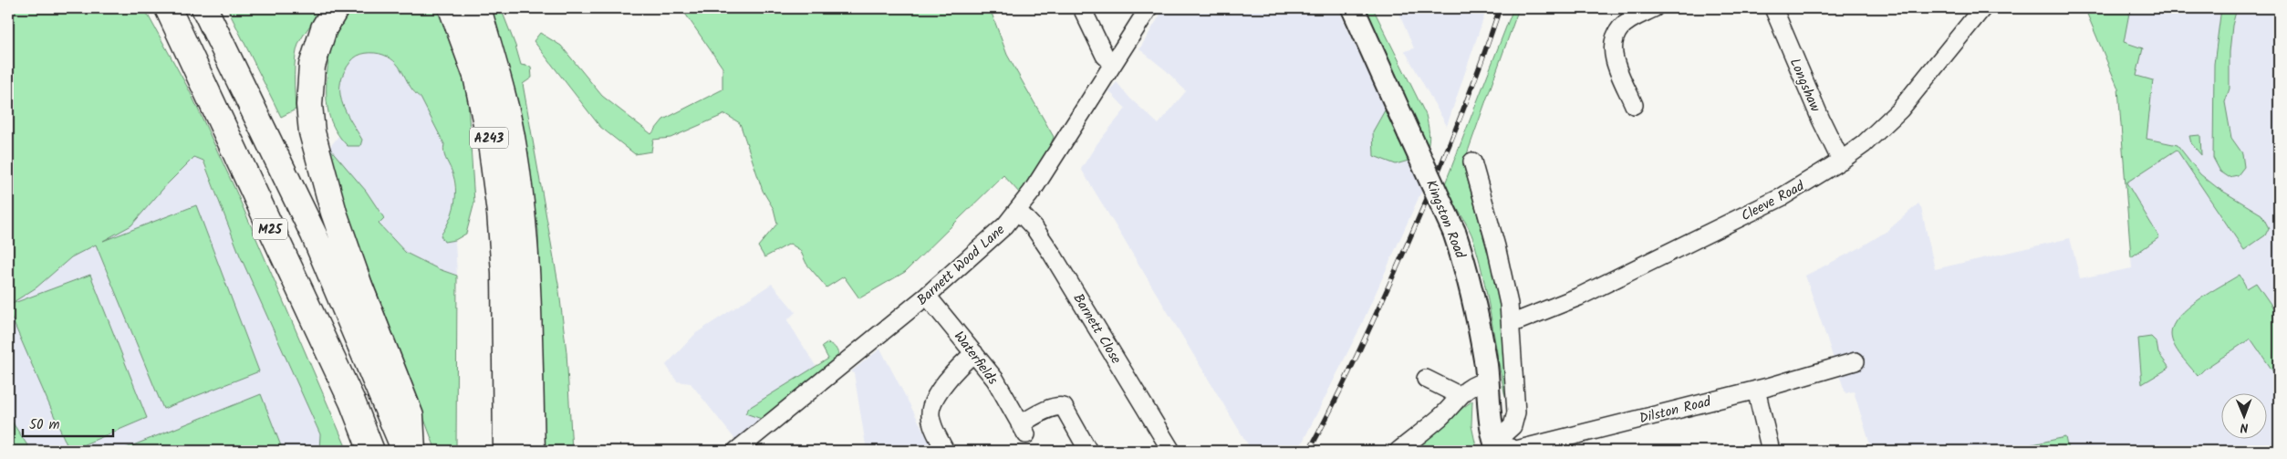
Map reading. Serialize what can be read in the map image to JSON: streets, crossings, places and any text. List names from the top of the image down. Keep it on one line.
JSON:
{"streets":{"highway":["A243","M25"],"main road":["Kingston Road"],"street":["Longshaw","Cleeve Road","Barnett Wood Lane","Barnett Close","Waterfields","Dilston Road"]},"crossings":[["Longshaw","Cleeve Road"],["Kingston Road","Dilston Road"],["Barnett Wood Lane","Barnett Close"],["Barnett Wood Lane","Waterfields"]],"scale_bar":"50 m","north":"bottom"}
